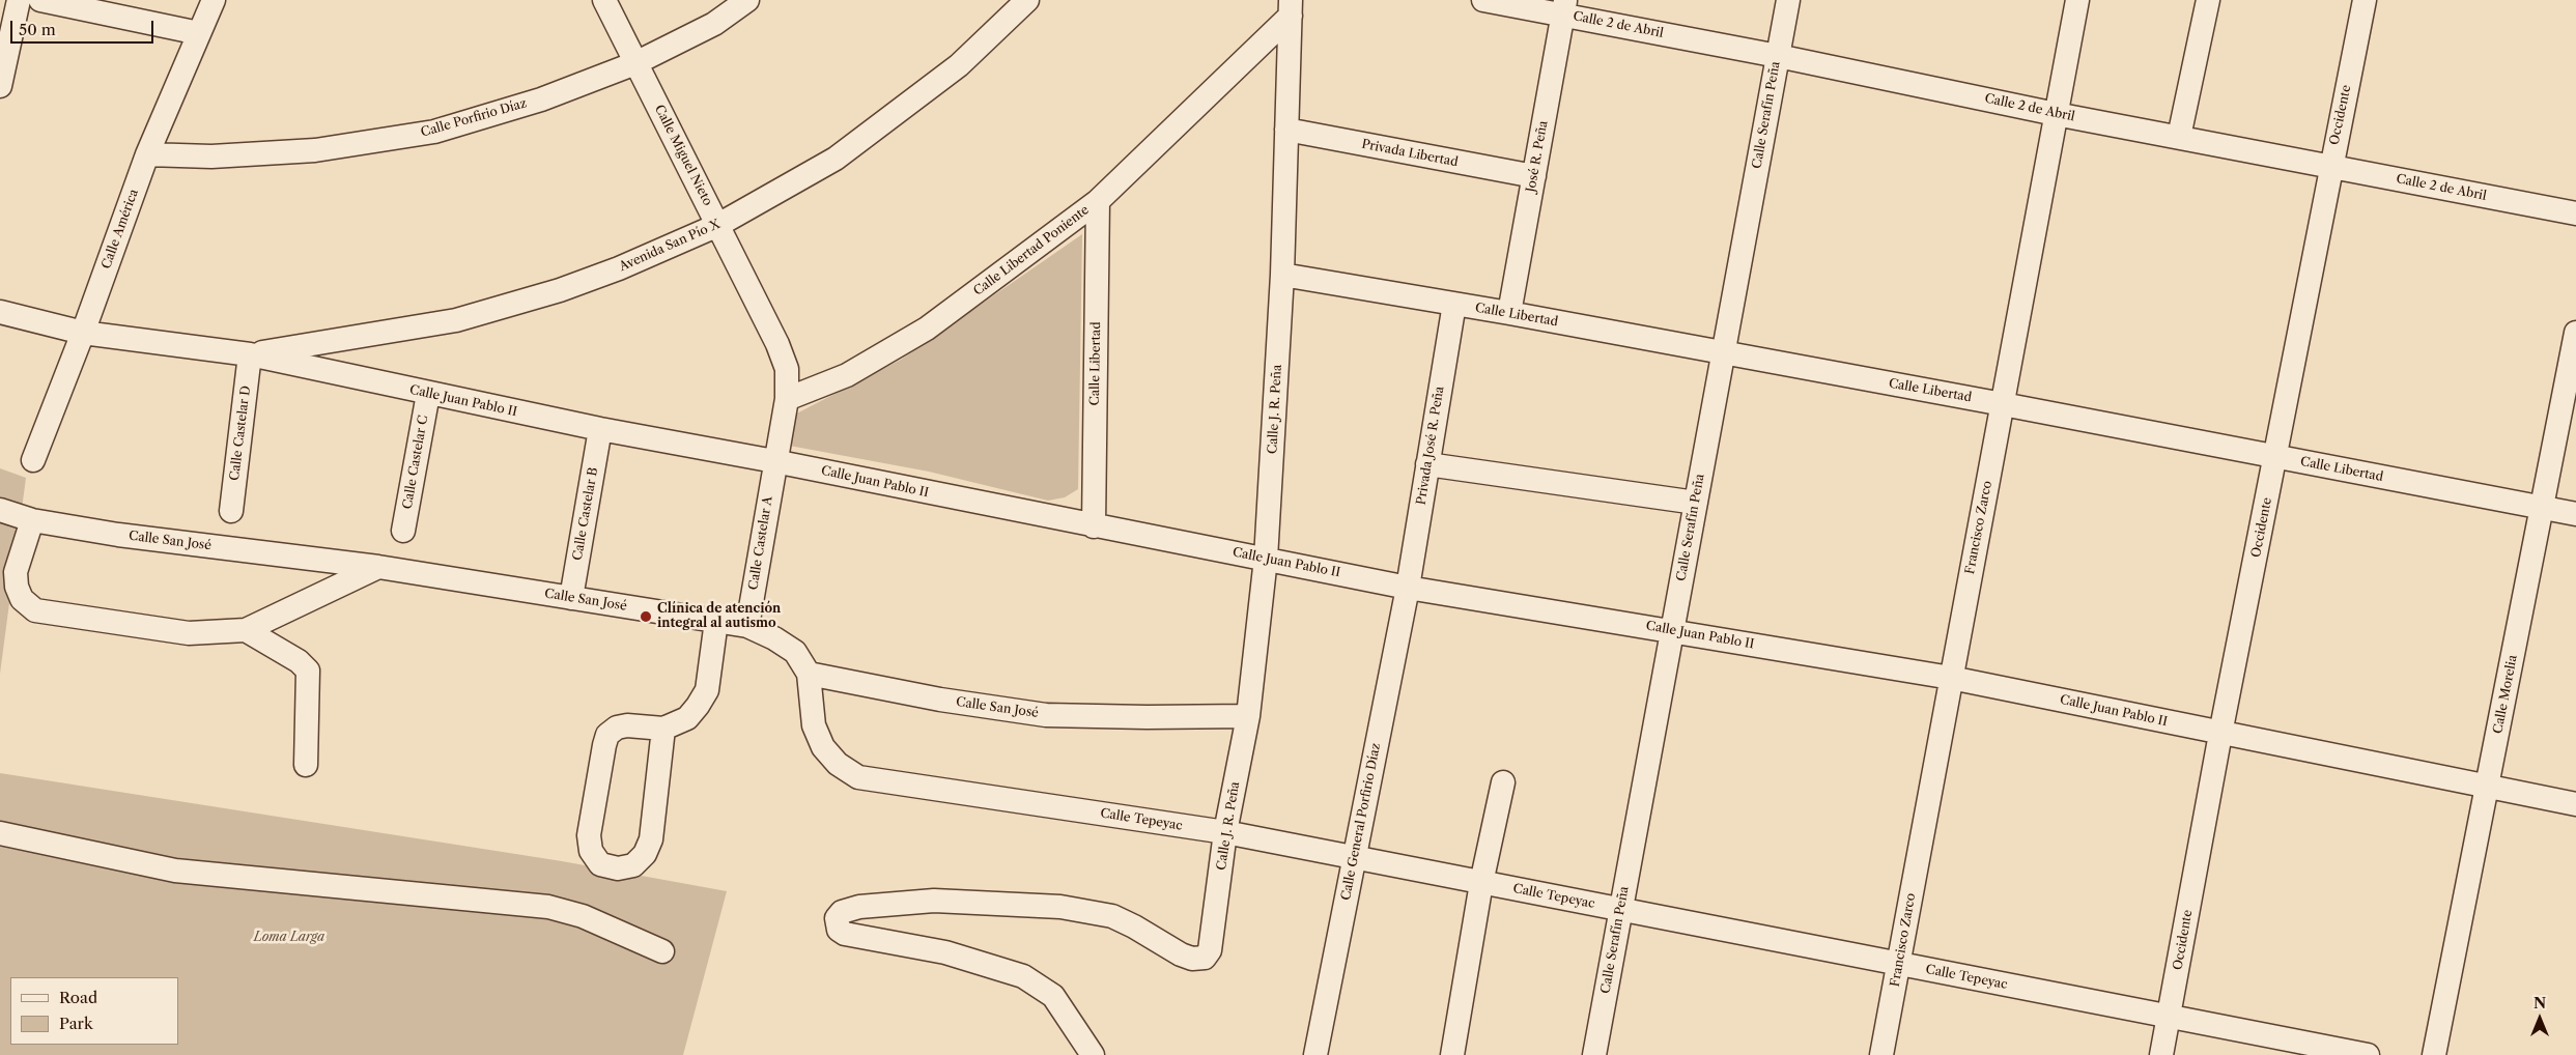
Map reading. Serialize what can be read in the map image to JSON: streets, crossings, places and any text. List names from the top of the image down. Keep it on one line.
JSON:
{"streets":{"street":["Calle 2 de Abril","Calle Serafín Peña","Occidente","Calle Porfirio Díaz","Privada Libertad","Calle Miguel Nieto","José R. Peña","Calle América","Avenida San Pío X","Calle Libertad Poniente","Calle Libertad","Calle Juan Pablo II","Calle J. R. Peña","Calle Castelar D","Privada José R. Peña","Calle Castelar C","Calle Castelar B","Francisco Zarco","Calle San José","Calle Castelar A","Calle Morelia","Calle Tepeyac","Calle General Porfirio Díaz"]},"crossings":[["Calle 2 de Abril","Calle Serafín Peña"],["Calle 2 de Abril","Occidente"],["Calle 2 de Abril","José R. Peña"],["Calle 2 de Abril","Francisco Zarco"],["Calle Serafín Peña","Calle Libertad"],["Calle Serafín Peña","Calle Juan Pablo II"],["Calle Serafín Peña","Calle Tepeyac"],["Occidente","Calle Libertad"],["Occidente","Calle Juan Pablo II"],["Occidente","Calle Tepeyac"],["Calle Porfirio Díaz","Calle Miguel Nieto"],["Calle Porfirio Díaz","Calle América"],["Privada Libertad","José R. Peña"],["Privada Libertad","Calle J. R. Peña"],["Calle Miguel Nieto","Avenida San Pío X"],["Calle Miguel Nieto","Calle Libertad Poniente"],["José R. Peña","Calle Libertad"],["Calle América","Calle Juan Pablo II"],["Avenida San Pío X","Calle Juan Pablo II"],["Avenida San Pío X","Calle Castelar D"],["Calle Libertad Poniente","Calle Libertad"],["Calle Libertad Poniente","Calle J. R. Peña"],["Calle Libertad","Calle Juan Pablo II"],["Calle Libertad","Calle J. R. Peña"],["Calle Libertad","Privada José R. Peña"],["Calle Libertad","Francisco Zarco"],["Calle Libertad","Calle Morelia"],["Calle Juan Pablo II","Calle J. R. Peña"],["Calle Juan Pablo II","Calle Castelar D"],["Calle Juan Pablo II","Privada José R. Peña"],["Calle Juan Pablo II","Calle Castelar C"],["Calle Juan Pablo II","Calle Castelar B"],["Calle Juan Pablo II","Francisco Zarco"],["Calle Juan Pablo II","Calle Castelar A"],["Calle Juan Pablo II","Calle Morelia"],["Calle Juan Pablo II","Calle General Porfirio Díaz"],["Calle J. R. Peña","Calle San José"],["Calle J. R. Peña","Calle Tepeyac"],["Privada José R. Peña","Calle General Porfirio Díaz"],["Calle Castelar B","Calle San José"],["Francisco Zarco","Calle Tepeyac"],["Calle San José","Calle Castelar A"],["Calle San José","Calle Tepeyac"],["Calle Tepeyac","Calle General Porfirio Díaz"]],"parks":["Loma Larga"],"places":["Clínica de atención integral al autismo"],"legend":["Road","Park"],"scale_bar":"50 m","north":"top"}
